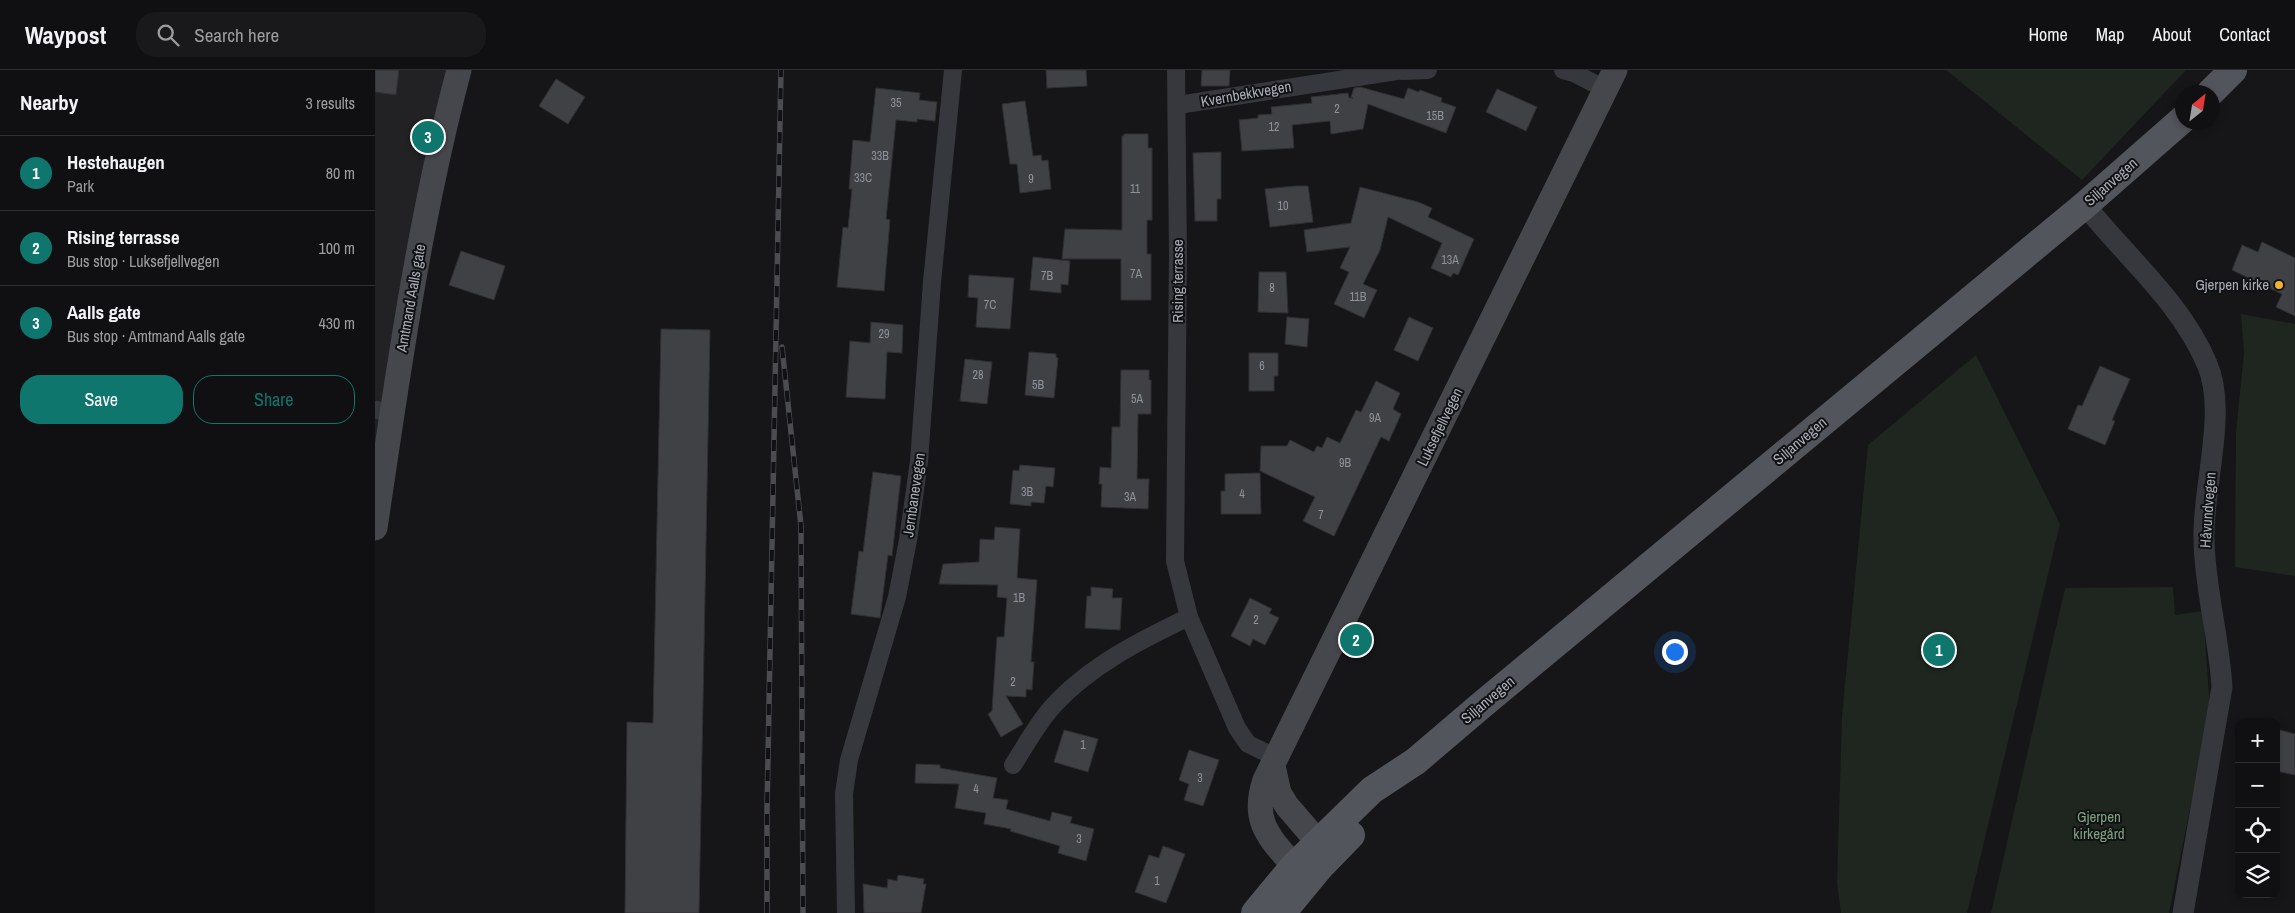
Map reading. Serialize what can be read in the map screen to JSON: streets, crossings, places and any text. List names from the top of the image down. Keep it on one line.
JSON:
{"streets":{"main road":["Siljanvegen","Amtmand Aalls gate","Luksefjellvegen"],"street":["Kvernbekkvegen","Rising terrasse","Jernbanevegen","Håvundvegen"]},"crossings":[["Kvernbekkvegen","Rising terrasse"],["Siljanvegen","Luksefjellvegen"],["Siljanvegen","Håvundvegen"],["Rising terrasse","Luksefjellvegen"]],"parks":["Gjerpen kirkegård"],"places":["Gjerpen kirke"],"house_numbers":["35","2","15B","12","33B","33C","9","11","10","13A","7A","7B","8","11B","7C","29","6","28","5B","5A","9A","9B","3B","4","3A","7","1B","2","2","1","3","4","3","1"],"north":"top right","page":{"header":"Waypost","search":"Search here","nav":["Home","Map","About","Contact"],"heading":["Nearby","3 results"],"pins":["3","2","1"],"list":[{"mark":"1","name":"Hestehaugen","note":"Park","value":"80 m"},{"mark":"2","name":"Rising terrasse","note":"Bus stop · Luksefjellvegen","value":"100 m"},{"mark":"3","name":"Aalls gate","note":"Bus stop · Amtmand Aalls gate","value":"430 m"}],"buttons":["Save","Share"],"map_buttons":["+","−"]}}
